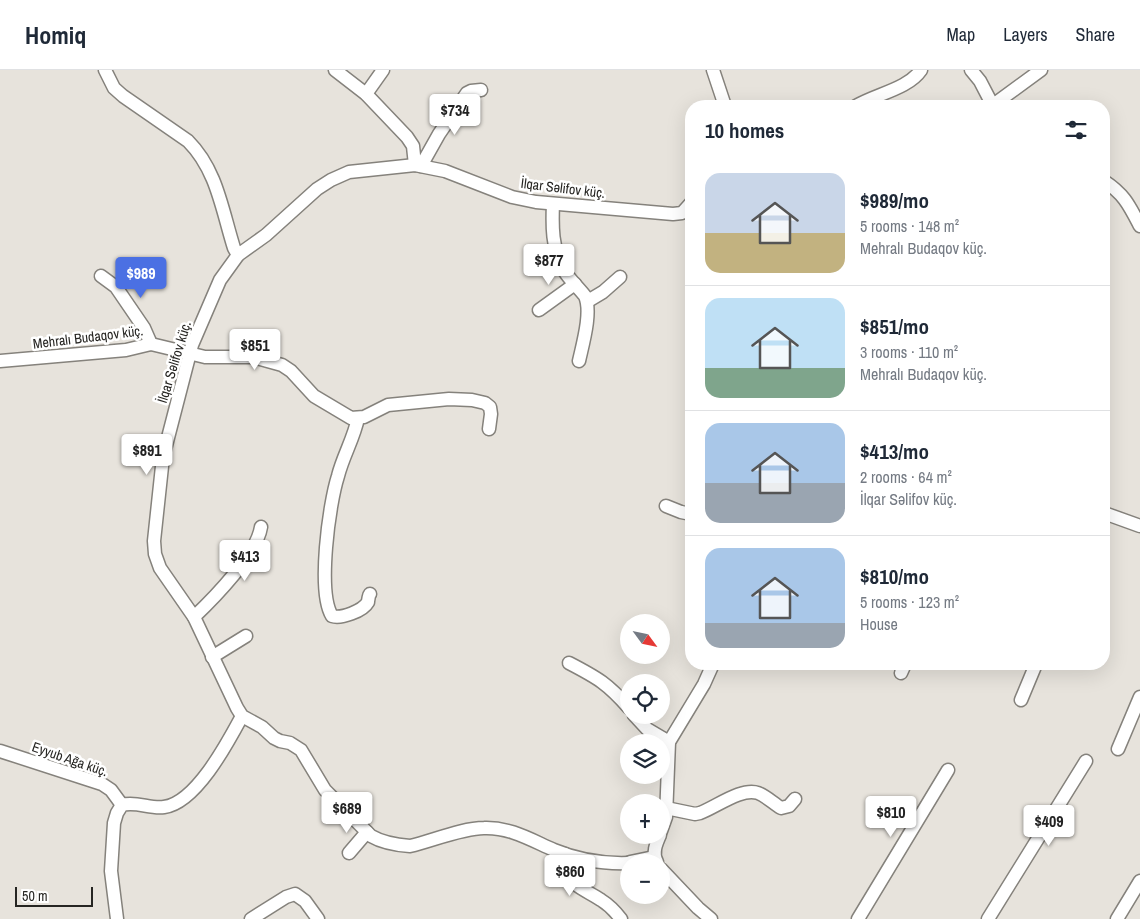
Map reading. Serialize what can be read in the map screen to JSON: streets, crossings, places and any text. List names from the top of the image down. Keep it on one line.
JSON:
{"streets":{"street":["İlqar Səlifov küç.","Mehralı Budaqov küç.","Eyyub Ağa küç."]},"crossings":[["İlqar Səlifov küç.","Mehralı Budaqov küç."]],"scale_bar":"50 m","north":"bottom right","page":{"header":"Homiq","nav":["Map","Layers","Share"],"price":["$734","$877","$989","$851","$891","$413","$689","$810","$409","$860"],"heading":"10 homes","list":[{"name":"$989/mo","note":"5 rooms · 148 m² · Mehralı Budaqov küç."},{"name":"$851/mo","note":"3 rooms · 110 m² · Mehralı Budaqov küç."},{"name":"$413/mo","note":"2 rooms · 64 m² · İlqar Səlifov küç."},{"name":"$810/mo","note":"5 rooms · 123 m² · House"}],"map_buttons":["+","−"],"scale":"50 m"}}
